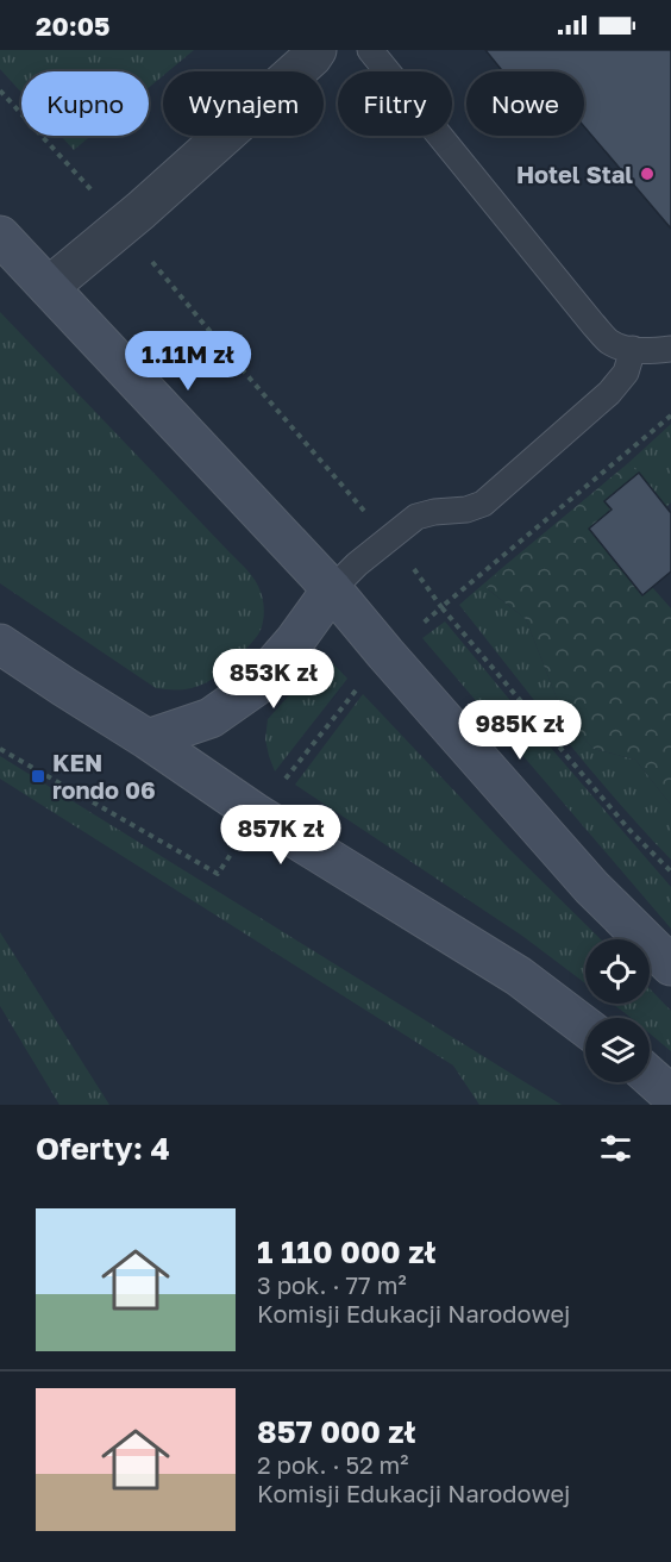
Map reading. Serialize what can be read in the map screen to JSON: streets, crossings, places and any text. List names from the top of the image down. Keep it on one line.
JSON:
{"places":{"other":["Hotel Stal"],"transit":["KEN rondo 06"]},"page":{"status":"20:05","chip":["Kupno","Wynajem","Filtry","Nowe"],"price":["1.11M zł","853K zł","985K zł","857K zł"],"heading":"Oferty: 4","list":[{"name":"1 110 000 zł","note":"3 pok. · 77 m² · Komisji Edukacji Narodowej"},{"name":"857 000 zł","note":"2 pok. · 52 m² · Komisji Edukacji Narodowej"}]}}
